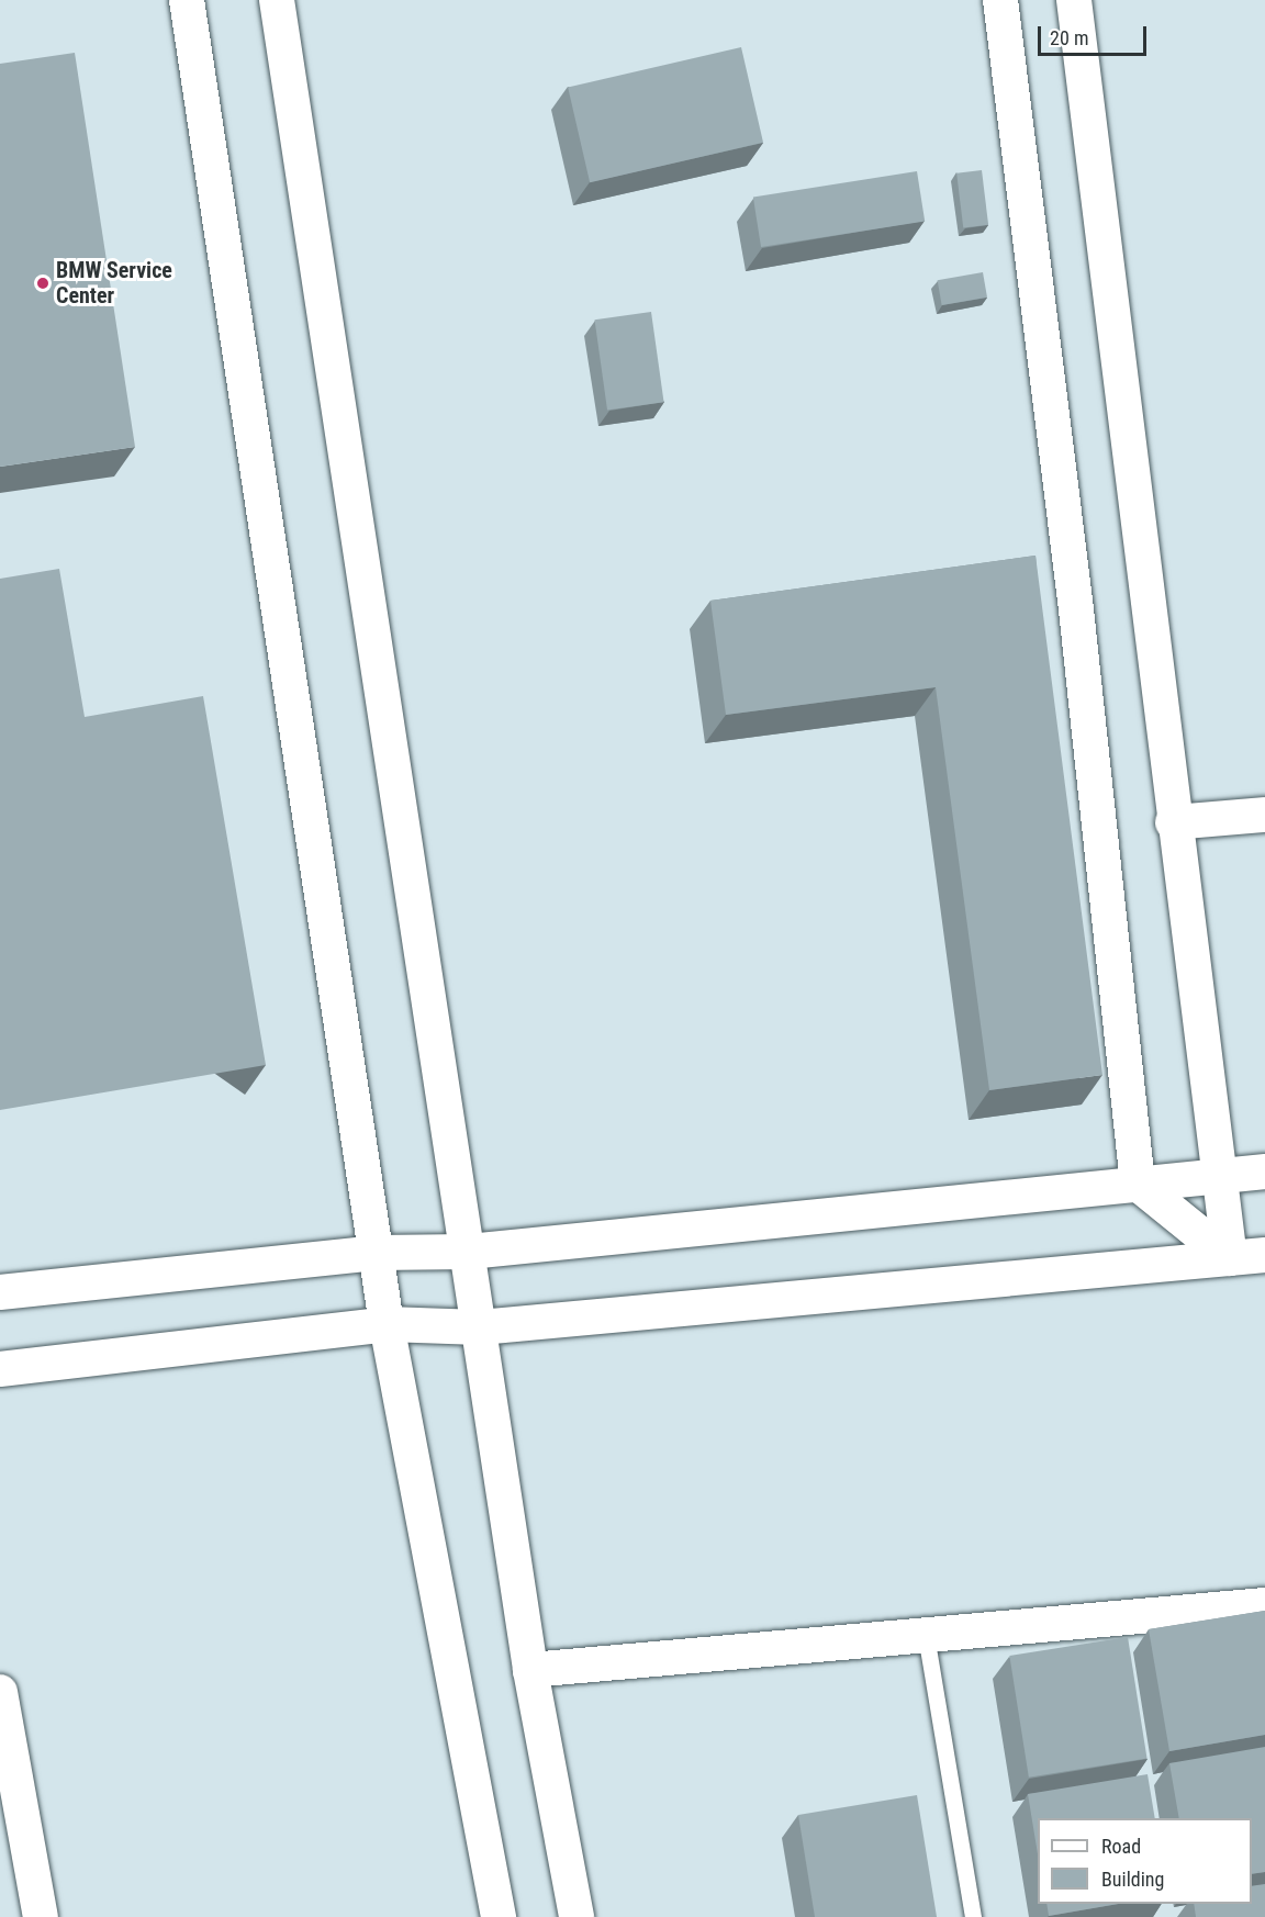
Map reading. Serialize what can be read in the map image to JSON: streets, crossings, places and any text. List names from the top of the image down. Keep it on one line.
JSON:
{"places":["BMW Service Center"],"legend":["Road","Building"],"scale_bar":"20 m"}
